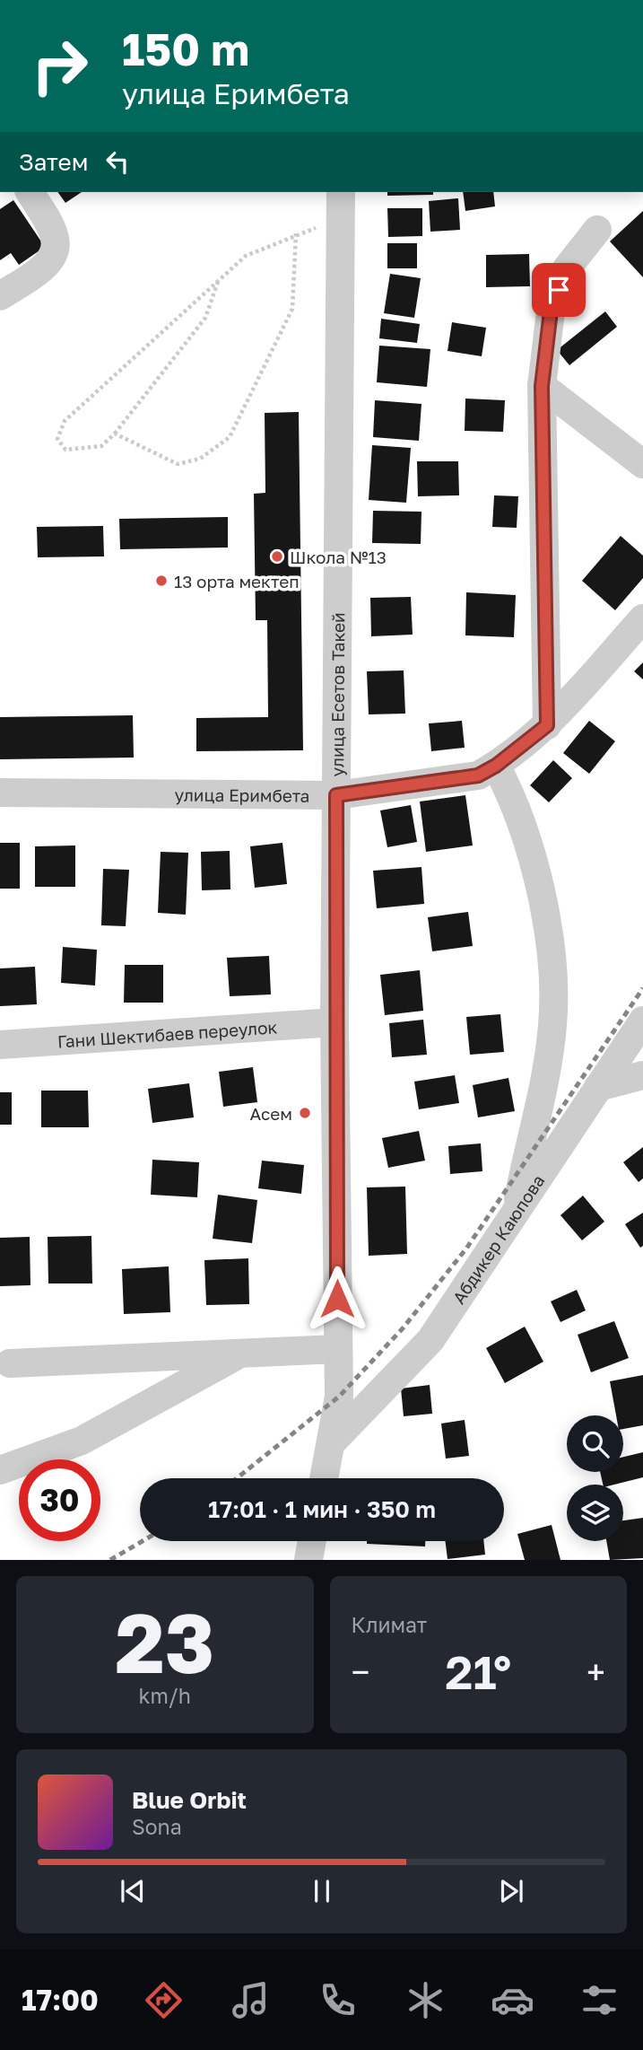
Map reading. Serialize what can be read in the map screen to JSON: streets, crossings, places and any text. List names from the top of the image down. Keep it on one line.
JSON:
{"streets":{"street":["улица Есетов Такей","улица Еримбета","Гани Шектибаев переулок","Абдикер Каюпова"]},"crossings":[["улица Есетов Такей","улица Еримбета"],["улица Есетов Такей","Гани Шектибаев переулок"],["улица Есетов Такей","Абдикер Каюпова"]],"places":["Школа №13","13 орта мектеп","Асем"],"page":{"turn":["150 m","улица Еримбета"],"then":"Затем","limit":"30","trip":"17:01 · 1 мин · 350 m","tile":[["23","km/h"],"Климат"],"heat":["−","21°","+"],"song":["Blue Orbit","Sona"],"tabs":"17:00"}}
